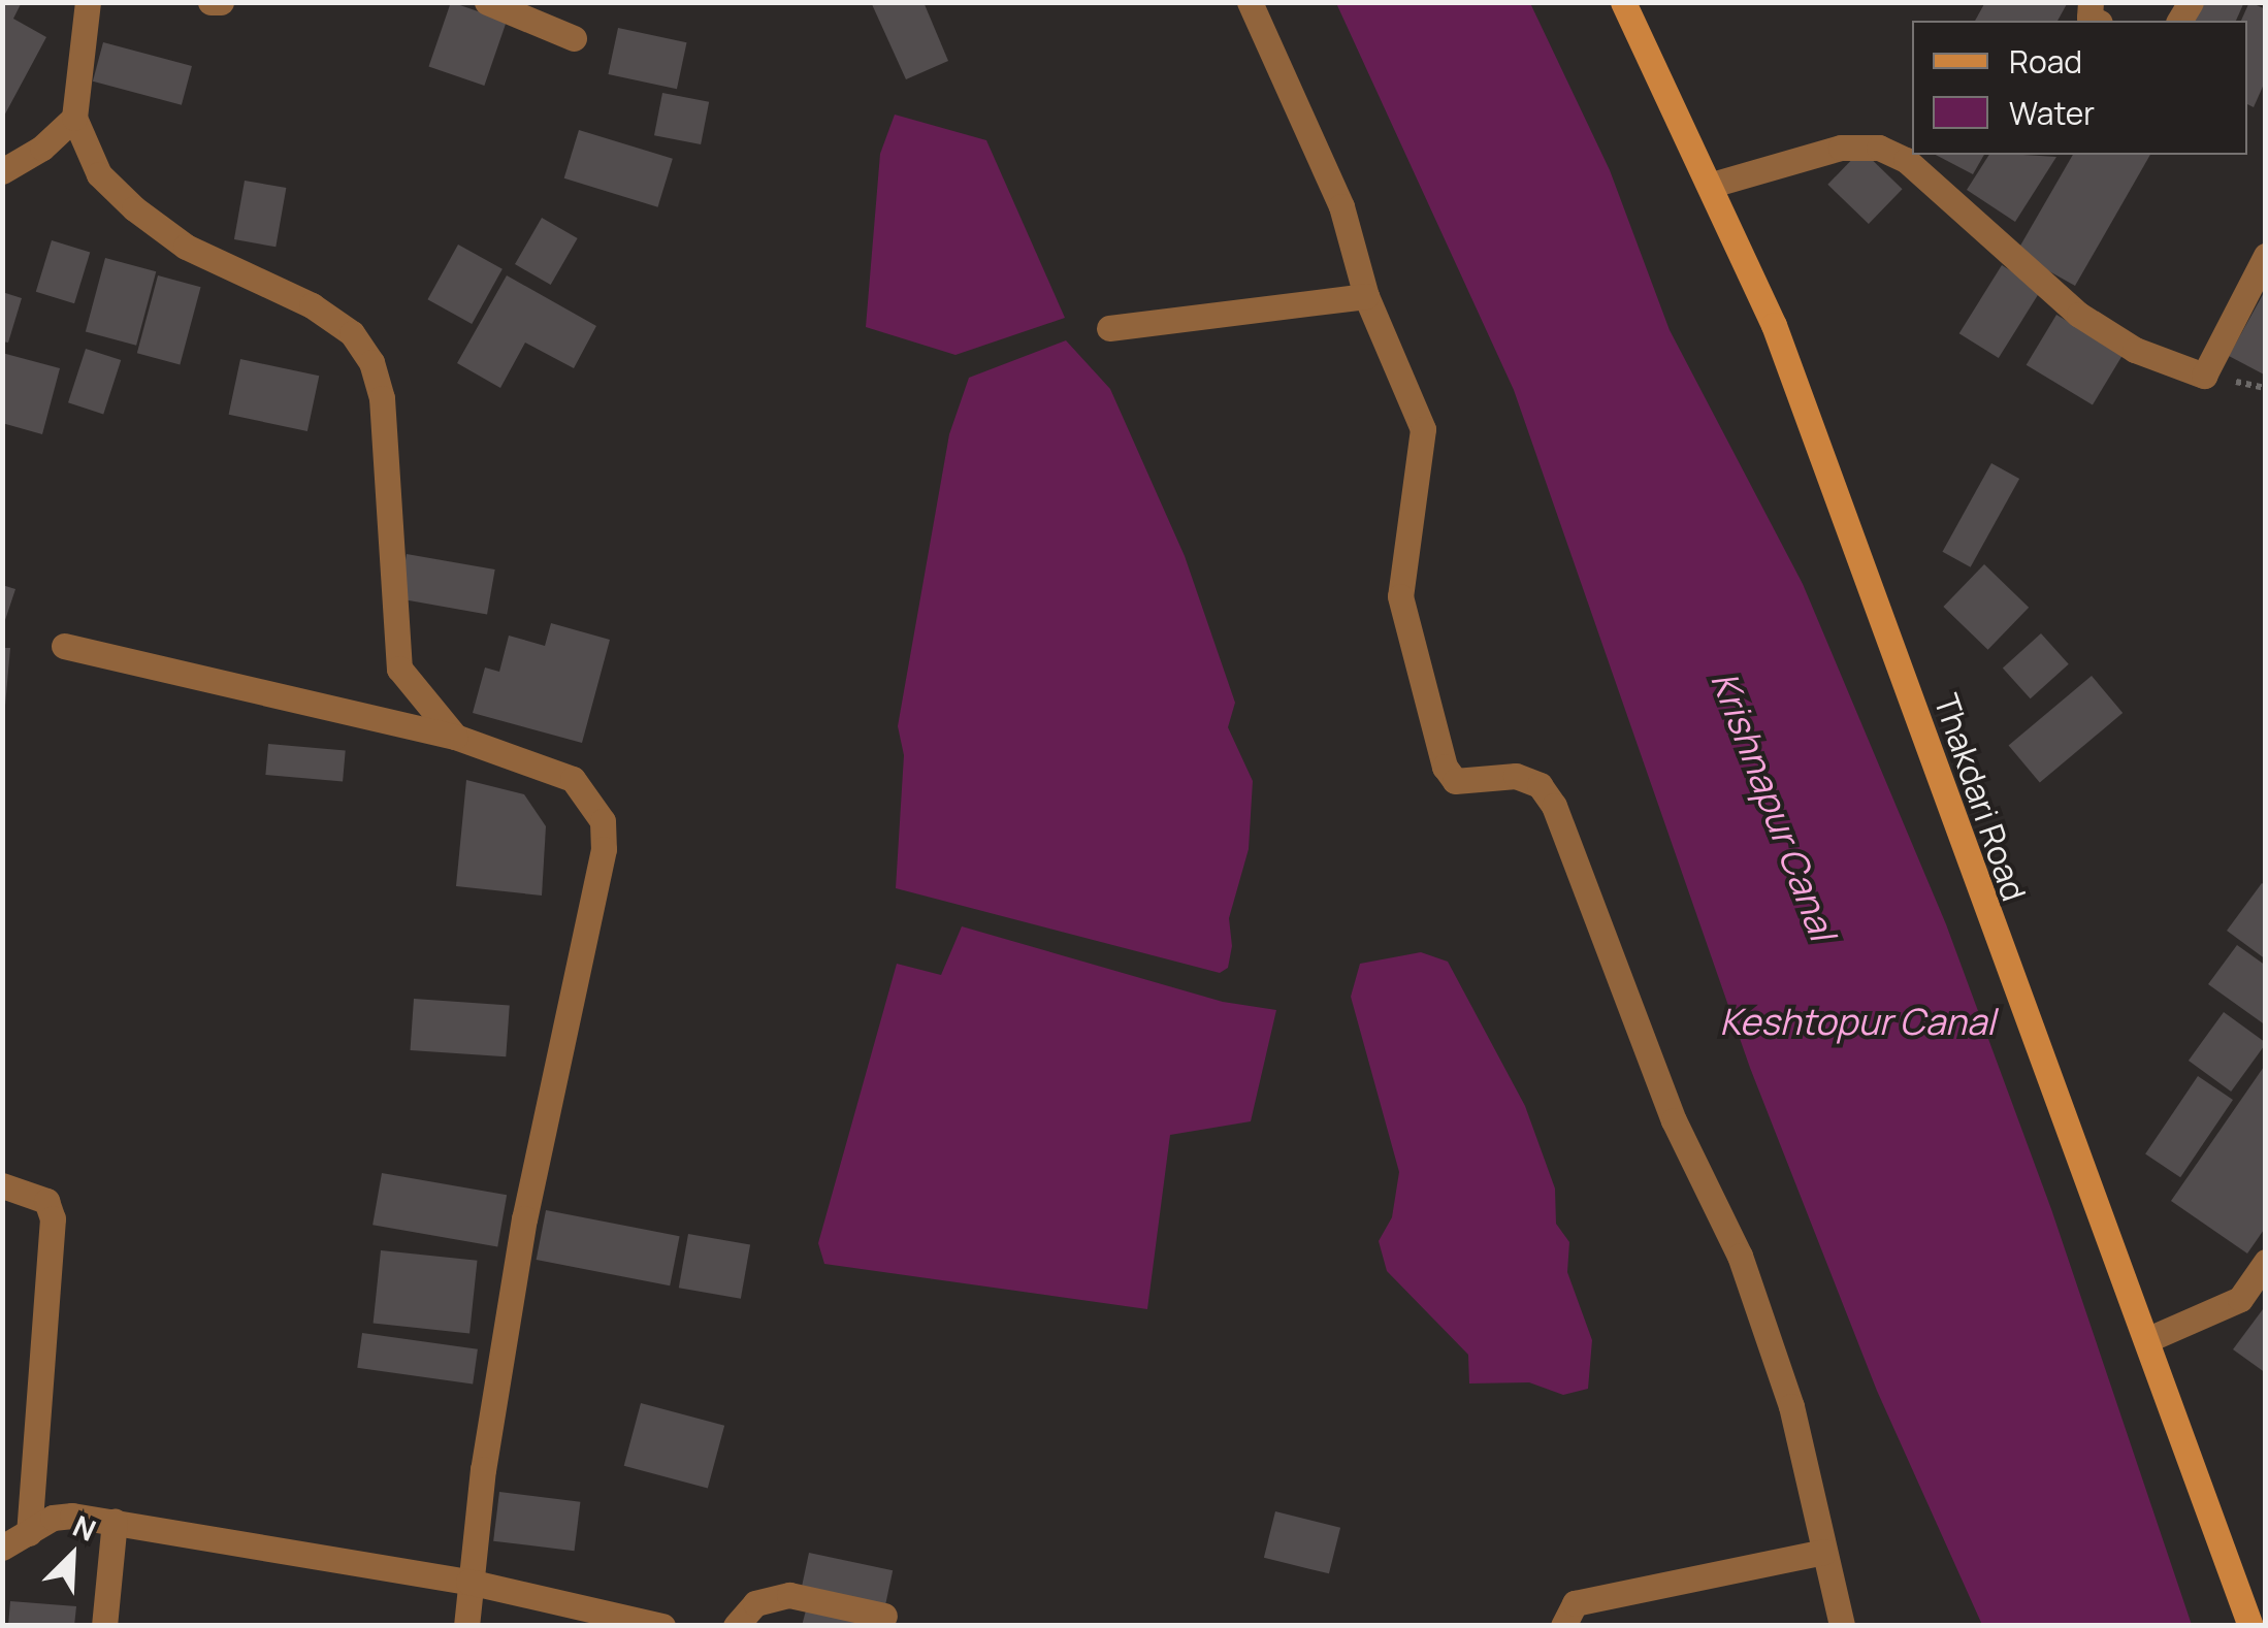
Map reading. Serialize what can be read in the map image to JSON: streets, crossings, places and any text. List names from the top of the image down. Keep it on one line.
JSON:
{"streets":{"street":["Thakdari Road"]},"water":["Krishnapur Canal","Keshtopur Canal"],"legend":["Road","Water"],"north":"top right"}
